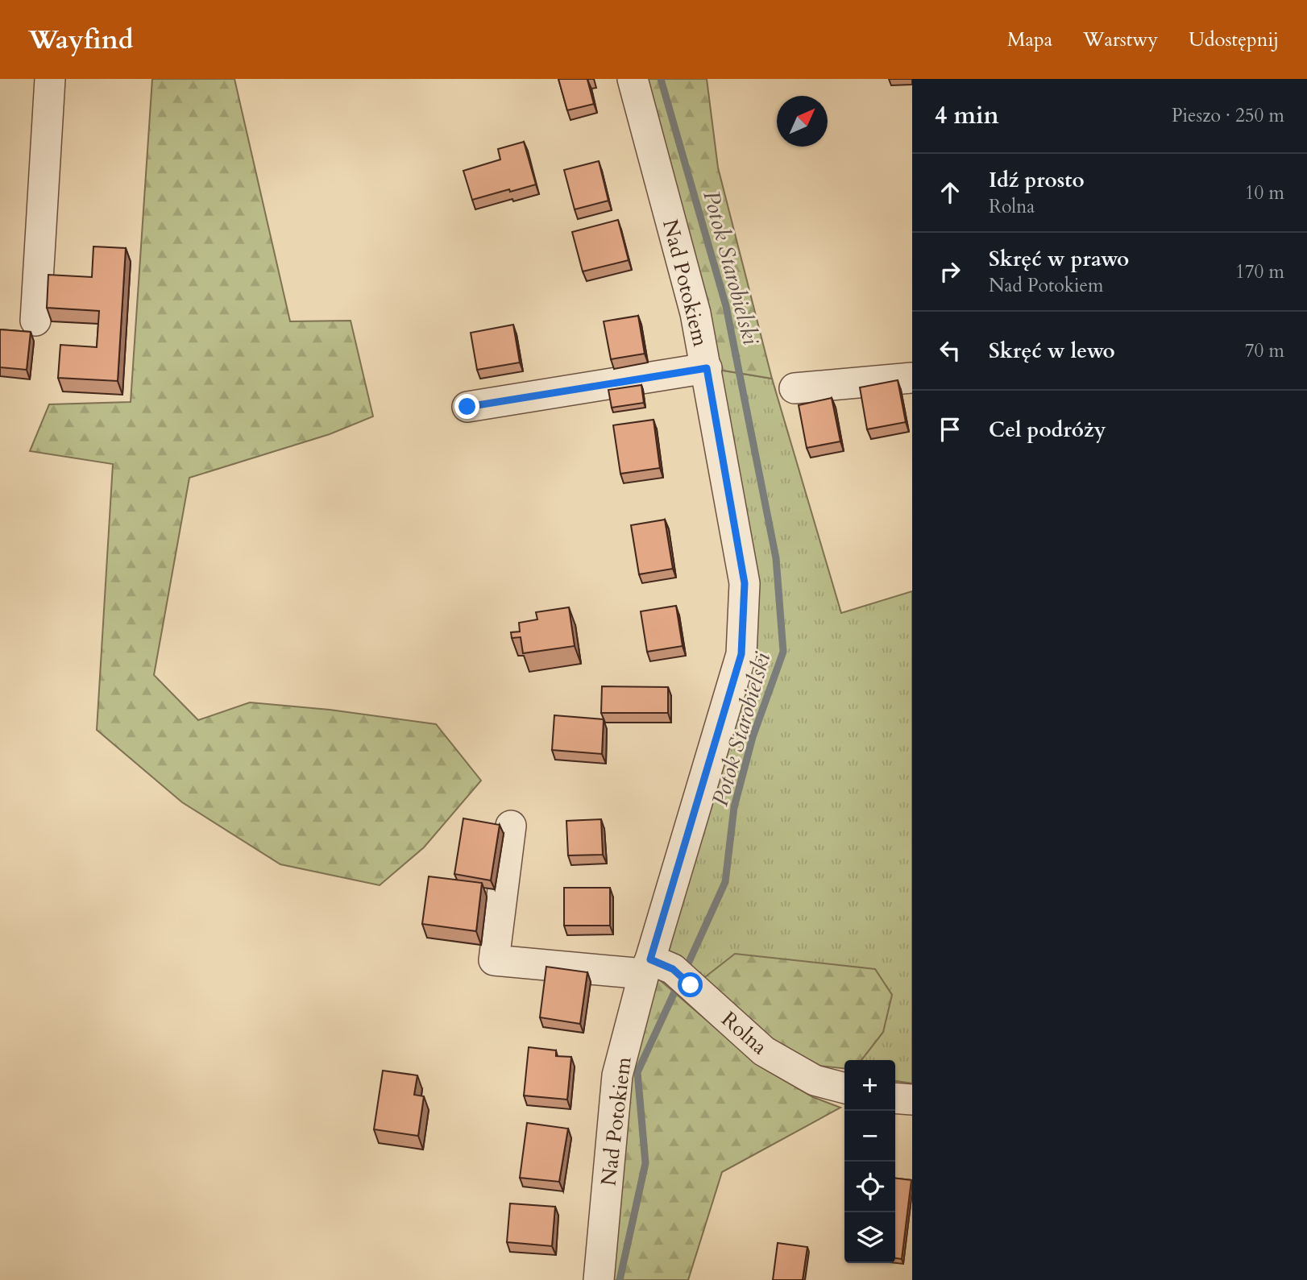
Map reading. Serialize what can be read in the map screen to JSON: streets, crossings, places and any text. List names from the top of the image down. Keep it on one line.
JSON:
{"streets":{"street":["Nad Potokiem","Rolna"]},"crossings":[["Nad Potokiem","Rolna"]],"water":["Potok Starobielski"],"north":"top right","page":{"header":"Wayfind","nav":["Mapa","Warstwy","Udostępnij"],"heading":["4 min","Pieszo · 250 m"],"list":[["Idź prosto","Rolna","10 m"],["Skręć w prawo","Nad Potokiem","170 m"],["Skręć w lewo","70 m"],"Cel podróży"],"map_buttons":["+","−"]}}
